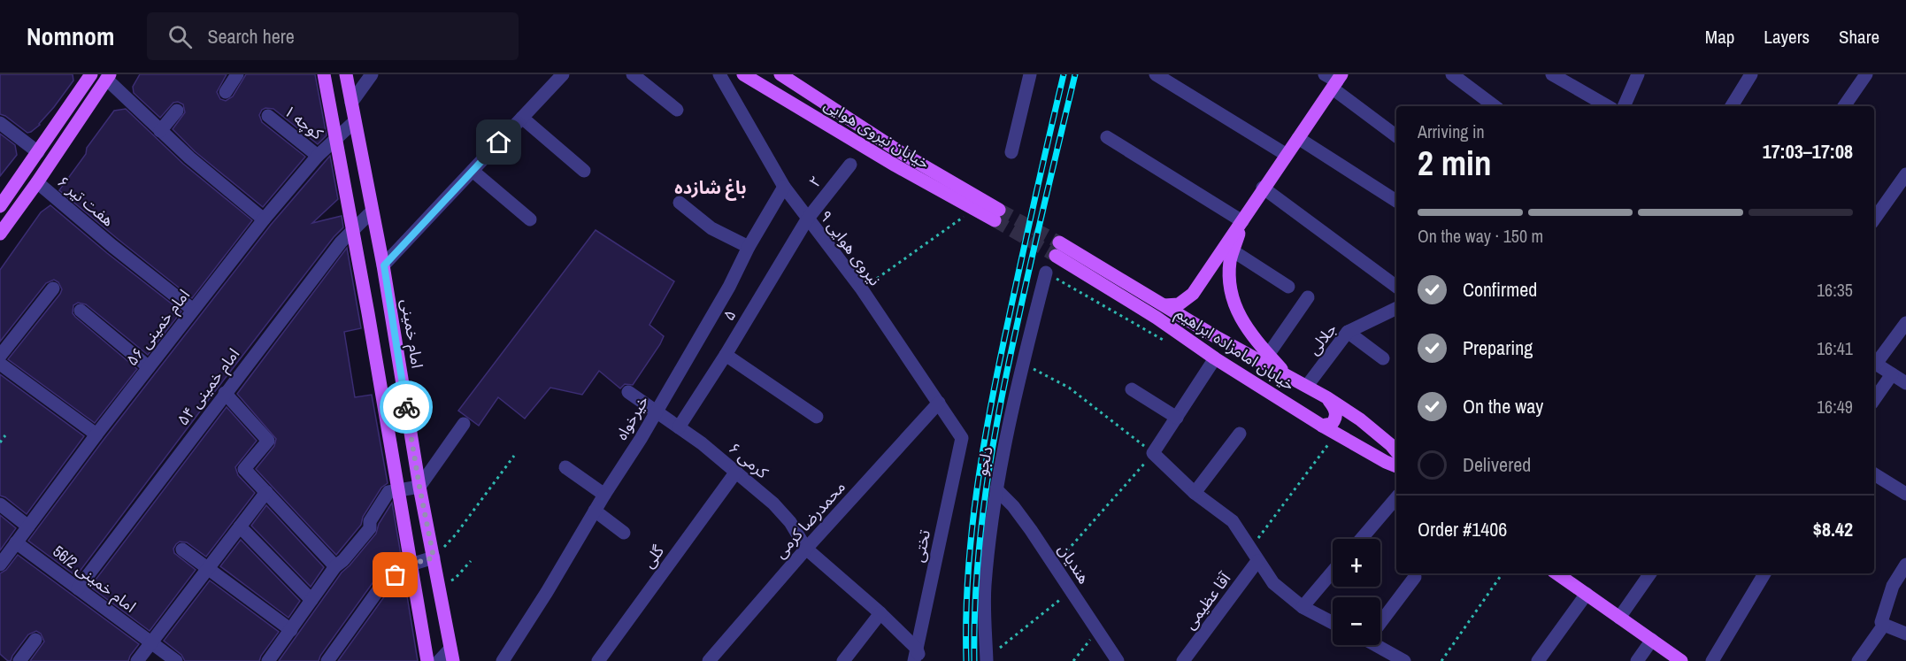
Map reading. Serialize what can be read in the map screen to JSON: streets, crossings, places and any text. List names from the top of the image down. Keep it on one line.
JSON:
{"streets":{"main road":["خیابان نیروی هوایی","امام خمینی","خیابان امامزاده ابراهیم"],"street":["کوچه ۱","۲","هفت تیر ۶","نیروی هوایی ۹","۵","امام خمینی ۵۶","جلالی","امام خمینی ۵۴","خیرخواه","کرمی ۶","دلجو","محمدرضا کرمی","تختی","گلی","هندیان","امام خمینی 56/2","آقا عظیمی"]},"crossings":[["کوچه ۱","امام خمینی ۵۶"],["۲","نیروی هوایی ۹"],["۲","۵"],["هفت تیر ۶","امام خمینی ۵۶"],["نیروی هوایی ۹","۵"],["نیروی هوایی ۹","خیرخواه"],["نیروی هوایی ۹","محمدرضا کرمی"],["نیروی هوایی ۹","تختی"],["۵","کرمی ۶"],["امام خمینی ۵۶","امام خمینی"],["امام خمینی ۵۶","امام خمینی 56/2"],["امام خمینی","امام خمینی ۵۴"],["جلالی","خیابان امامزاده ابراهیم"],["امام خمینی ۵۴","امام خمینی 56/2"],["خیرخواه","کرمی ۶"],["کرمی ۶","محمدرضا کرمی"],["کرمی ۶","تختی"],["کرمی ۶","گلی"],["دلجو","هندیان"]],"districts":["باغ شازده"],"page":{"header":"Nomnom","search":"Search here","nav":["Map","Layers","Share"],"heading":["2 min","Arriving in","17:03–17:08"],"panel":["Order #1406","$8.42"],"bar":"On the way · 150 m","list":[["Confirmed","16:35"],["Preparing","16:41"],["On the way","16:49"],"Delivered"],"map_buttons":["+","−"]}}
